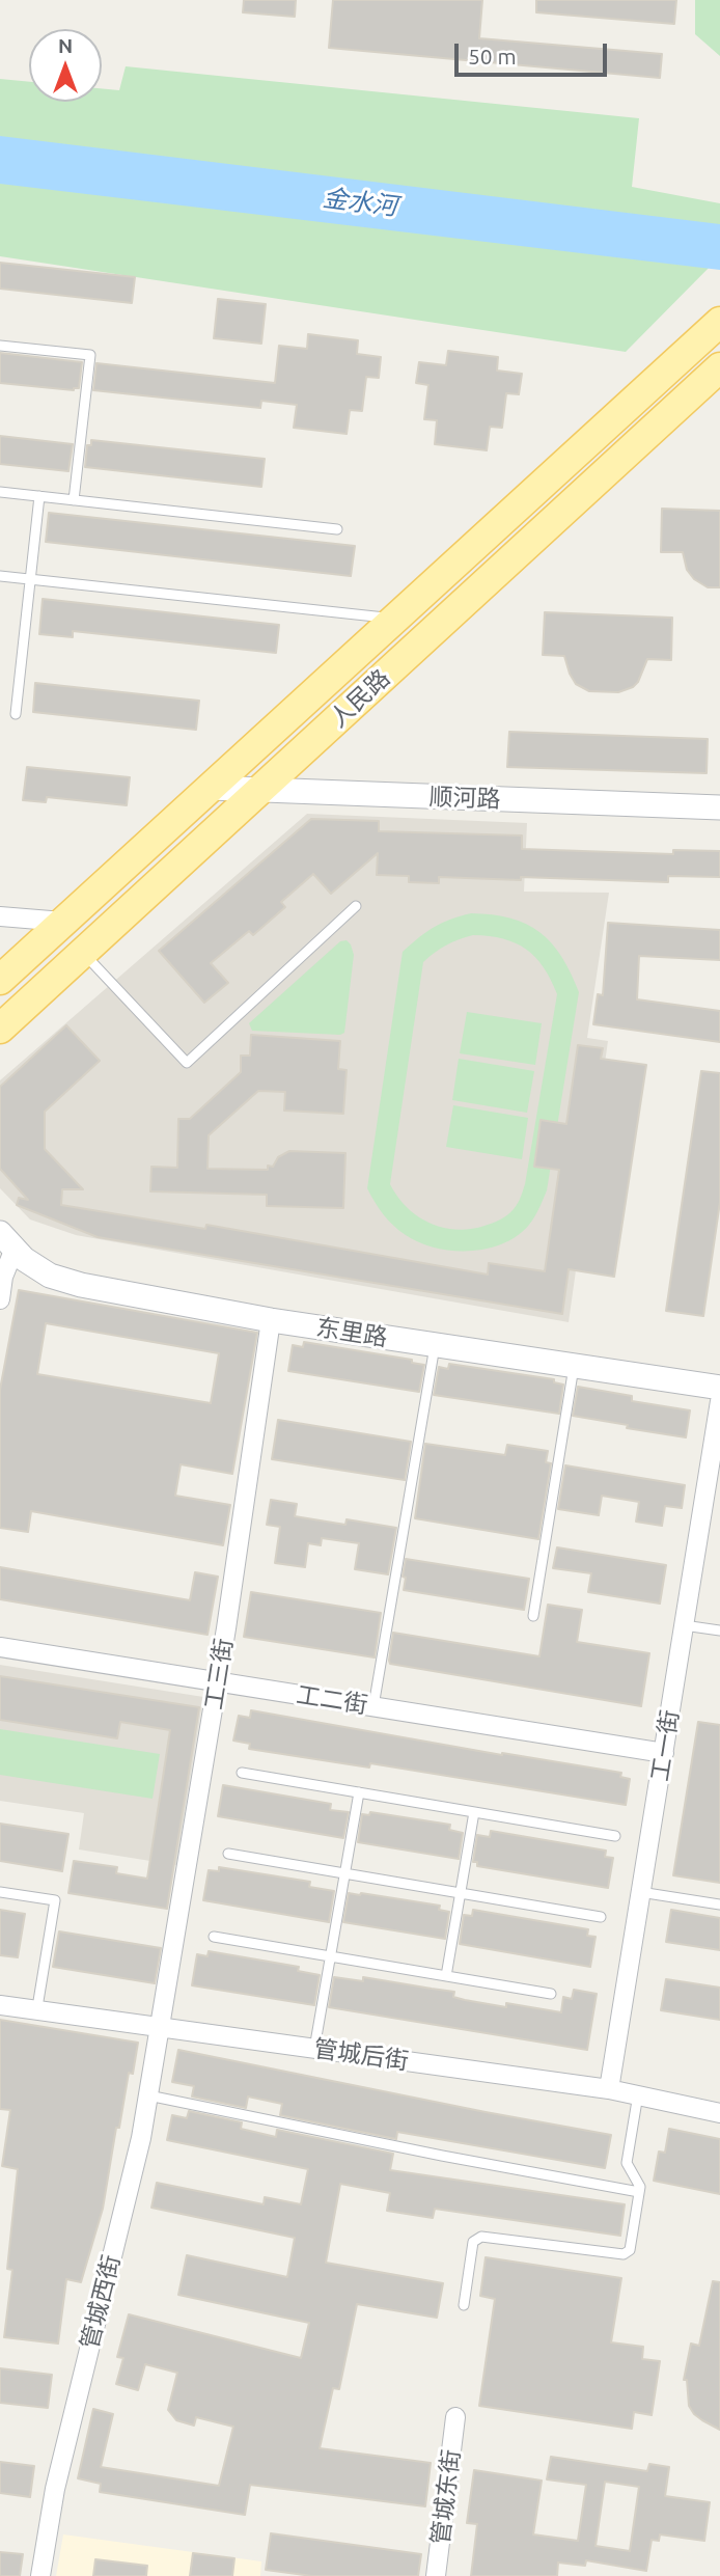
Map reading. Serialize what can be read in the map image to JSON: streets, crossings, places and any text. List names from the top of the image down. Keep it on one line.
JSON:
{"streets":{"main road":["人民路"],"street":["顺河路","东里路","工三街","工二街","工一街","管城后街","管城西街","管城东街"]},"crossings":[["人民路","顺河路"],["东里路","工三街"],["工三街","工二街"],["工三街","管城后街"],["工三街","管城西街"],["工二街","工一街"],["工一街","管城后街"],["管城后街","管城西街"]],"water":["金水河"],"scale_bar":"50 m","north":"top"}
